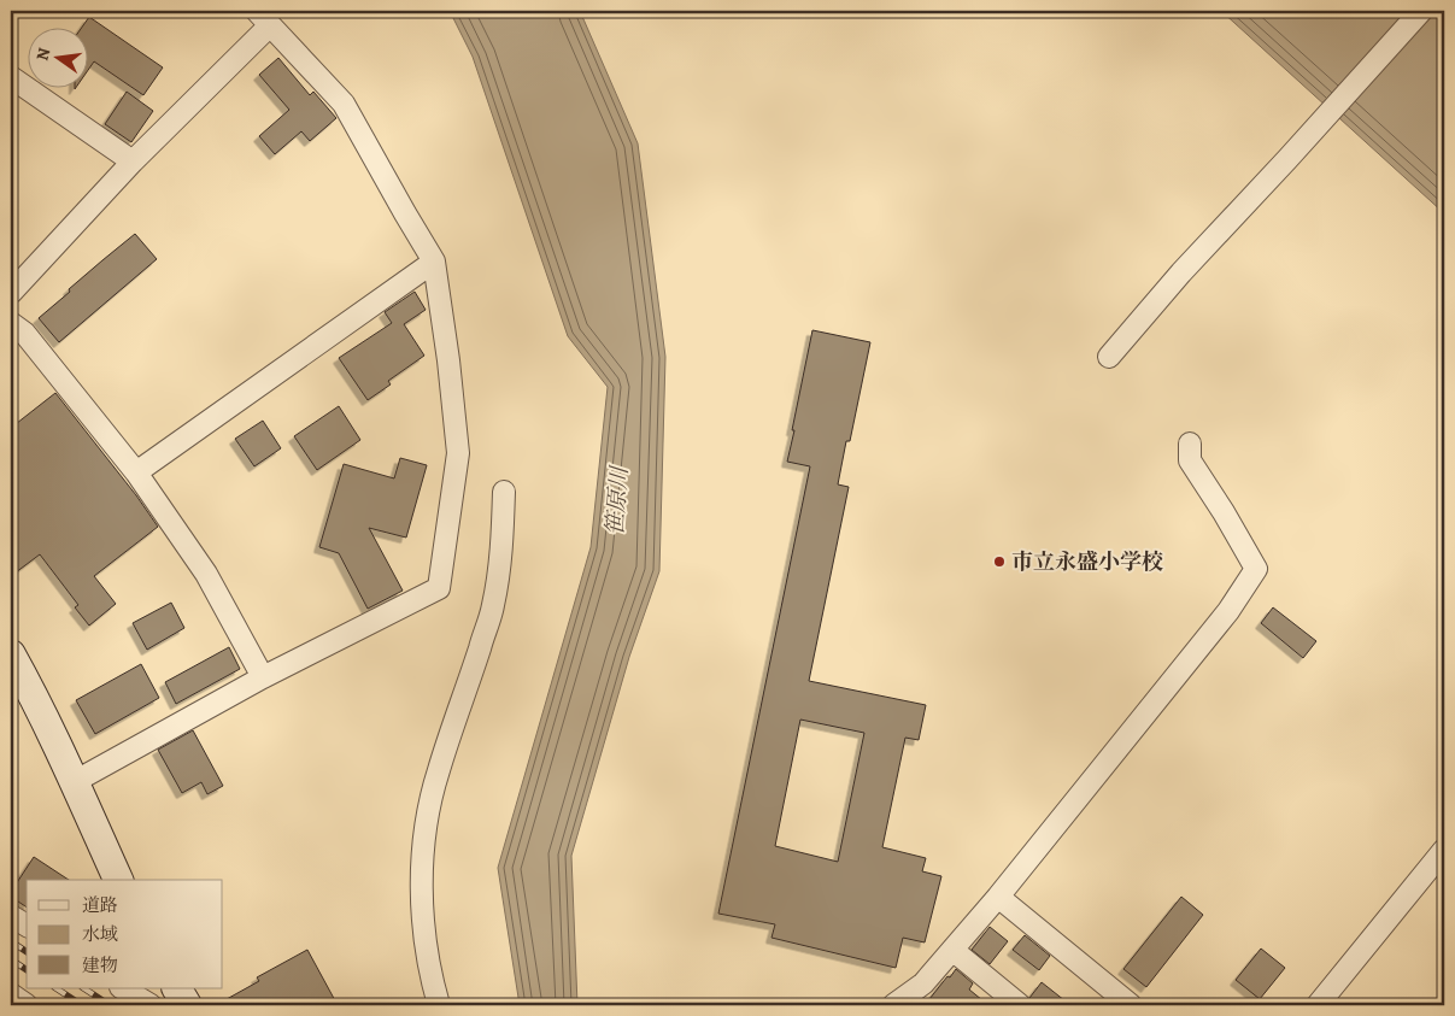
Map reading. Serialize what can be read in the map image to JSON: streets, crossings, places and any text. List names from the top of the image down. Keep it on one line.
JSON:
{"water":["笹原川"],"places":["市立永盛小学校"],"legend":["道路","水域","建物"],"north":"left"}
